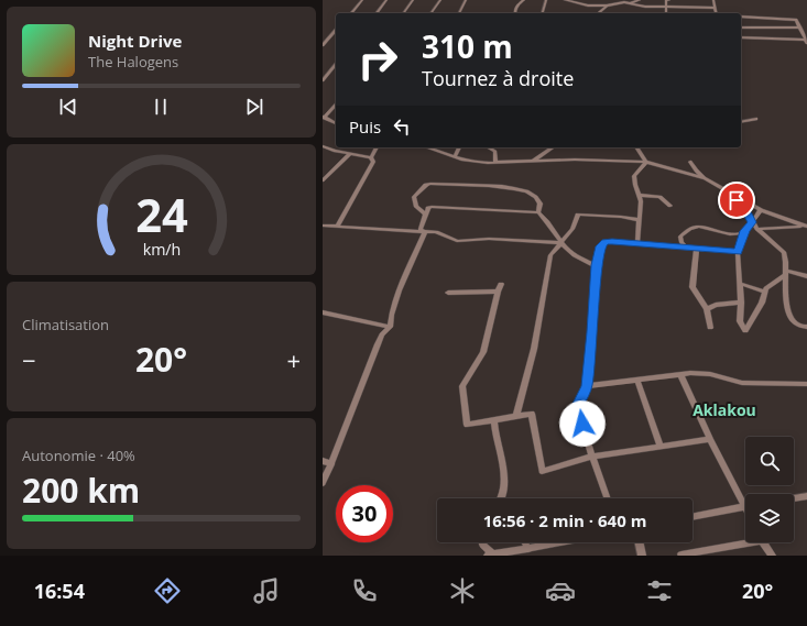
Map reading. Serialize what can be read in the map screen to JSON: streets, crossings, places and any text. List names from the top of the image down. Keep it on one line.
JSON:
{"districts":["Aklakou"],"page":{"turn":["310 m","Tournez à droite"],"song":["Night Drive","The Halogens"],"then":"Puis","tile":["Climatisation",["Autonomie · 40%","200 km"]],"heat":["−","20°","+"],"limit":"30","trip":"16:56 · 2 min · 640 m","tabs":["16:54","20°"],"gauge":["24","km/h"]}}
